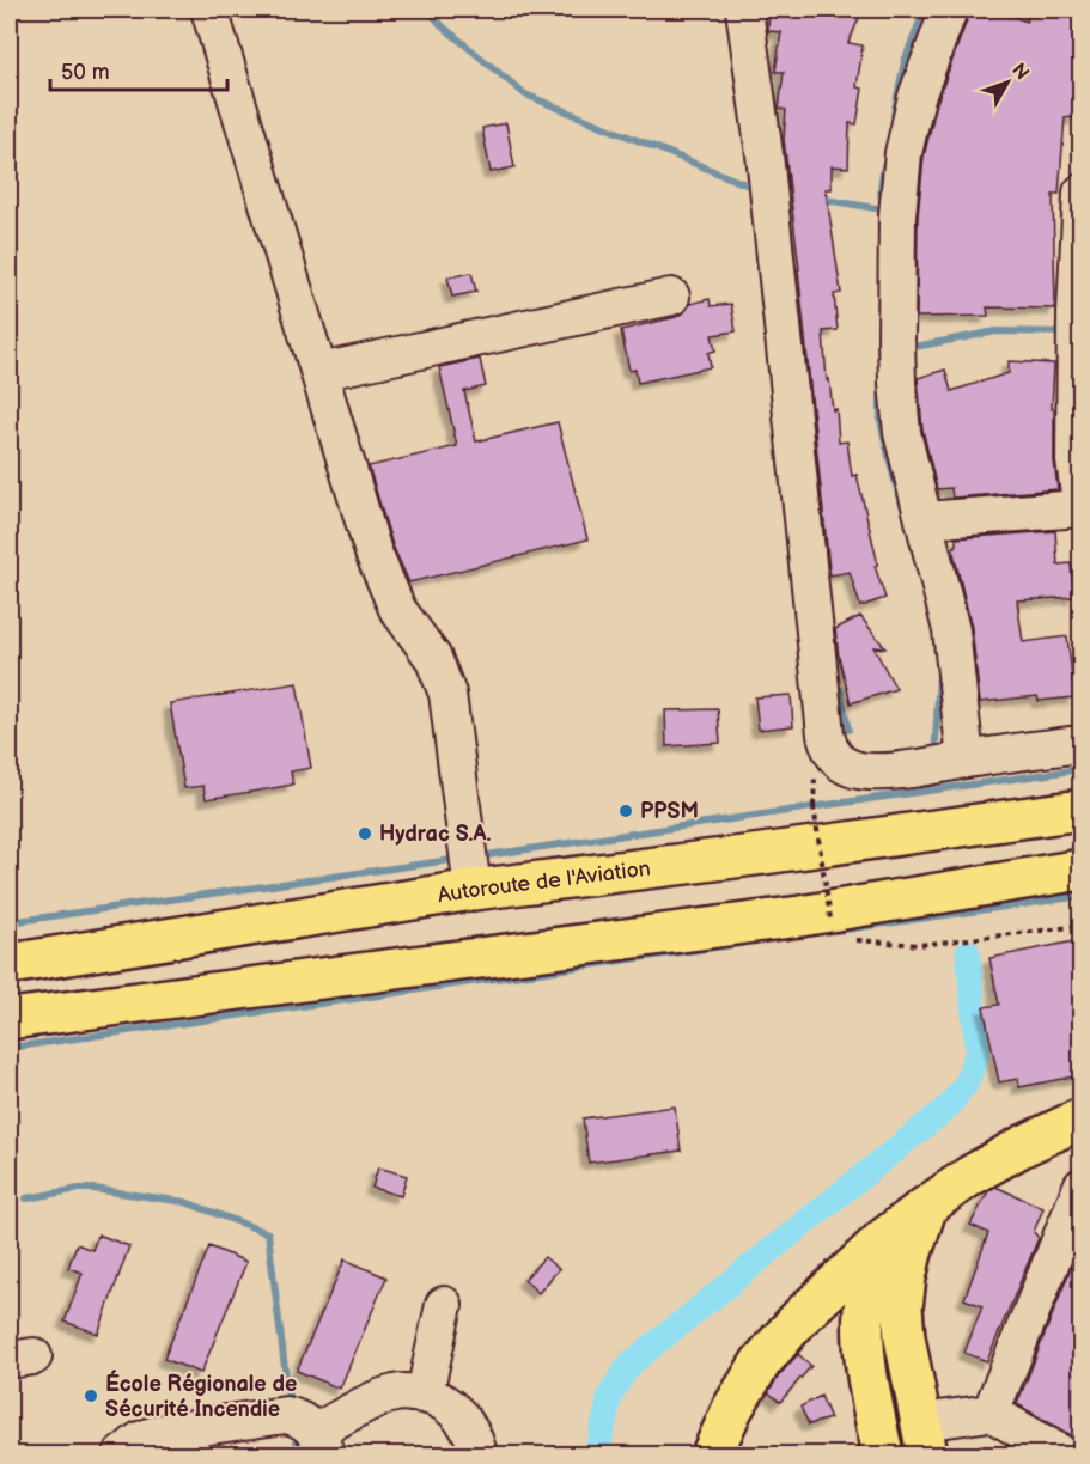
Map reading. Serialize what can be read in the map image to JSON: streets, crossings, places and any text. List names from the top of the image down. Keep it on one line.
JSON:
{"streets":{"main road":["Autoroute de l'Aviation"]},"places":["PPSM","Hydrac S.A.","École Régionale de Sécurité Incendie"],"scale_bar":"50 m","north":"top right"}
